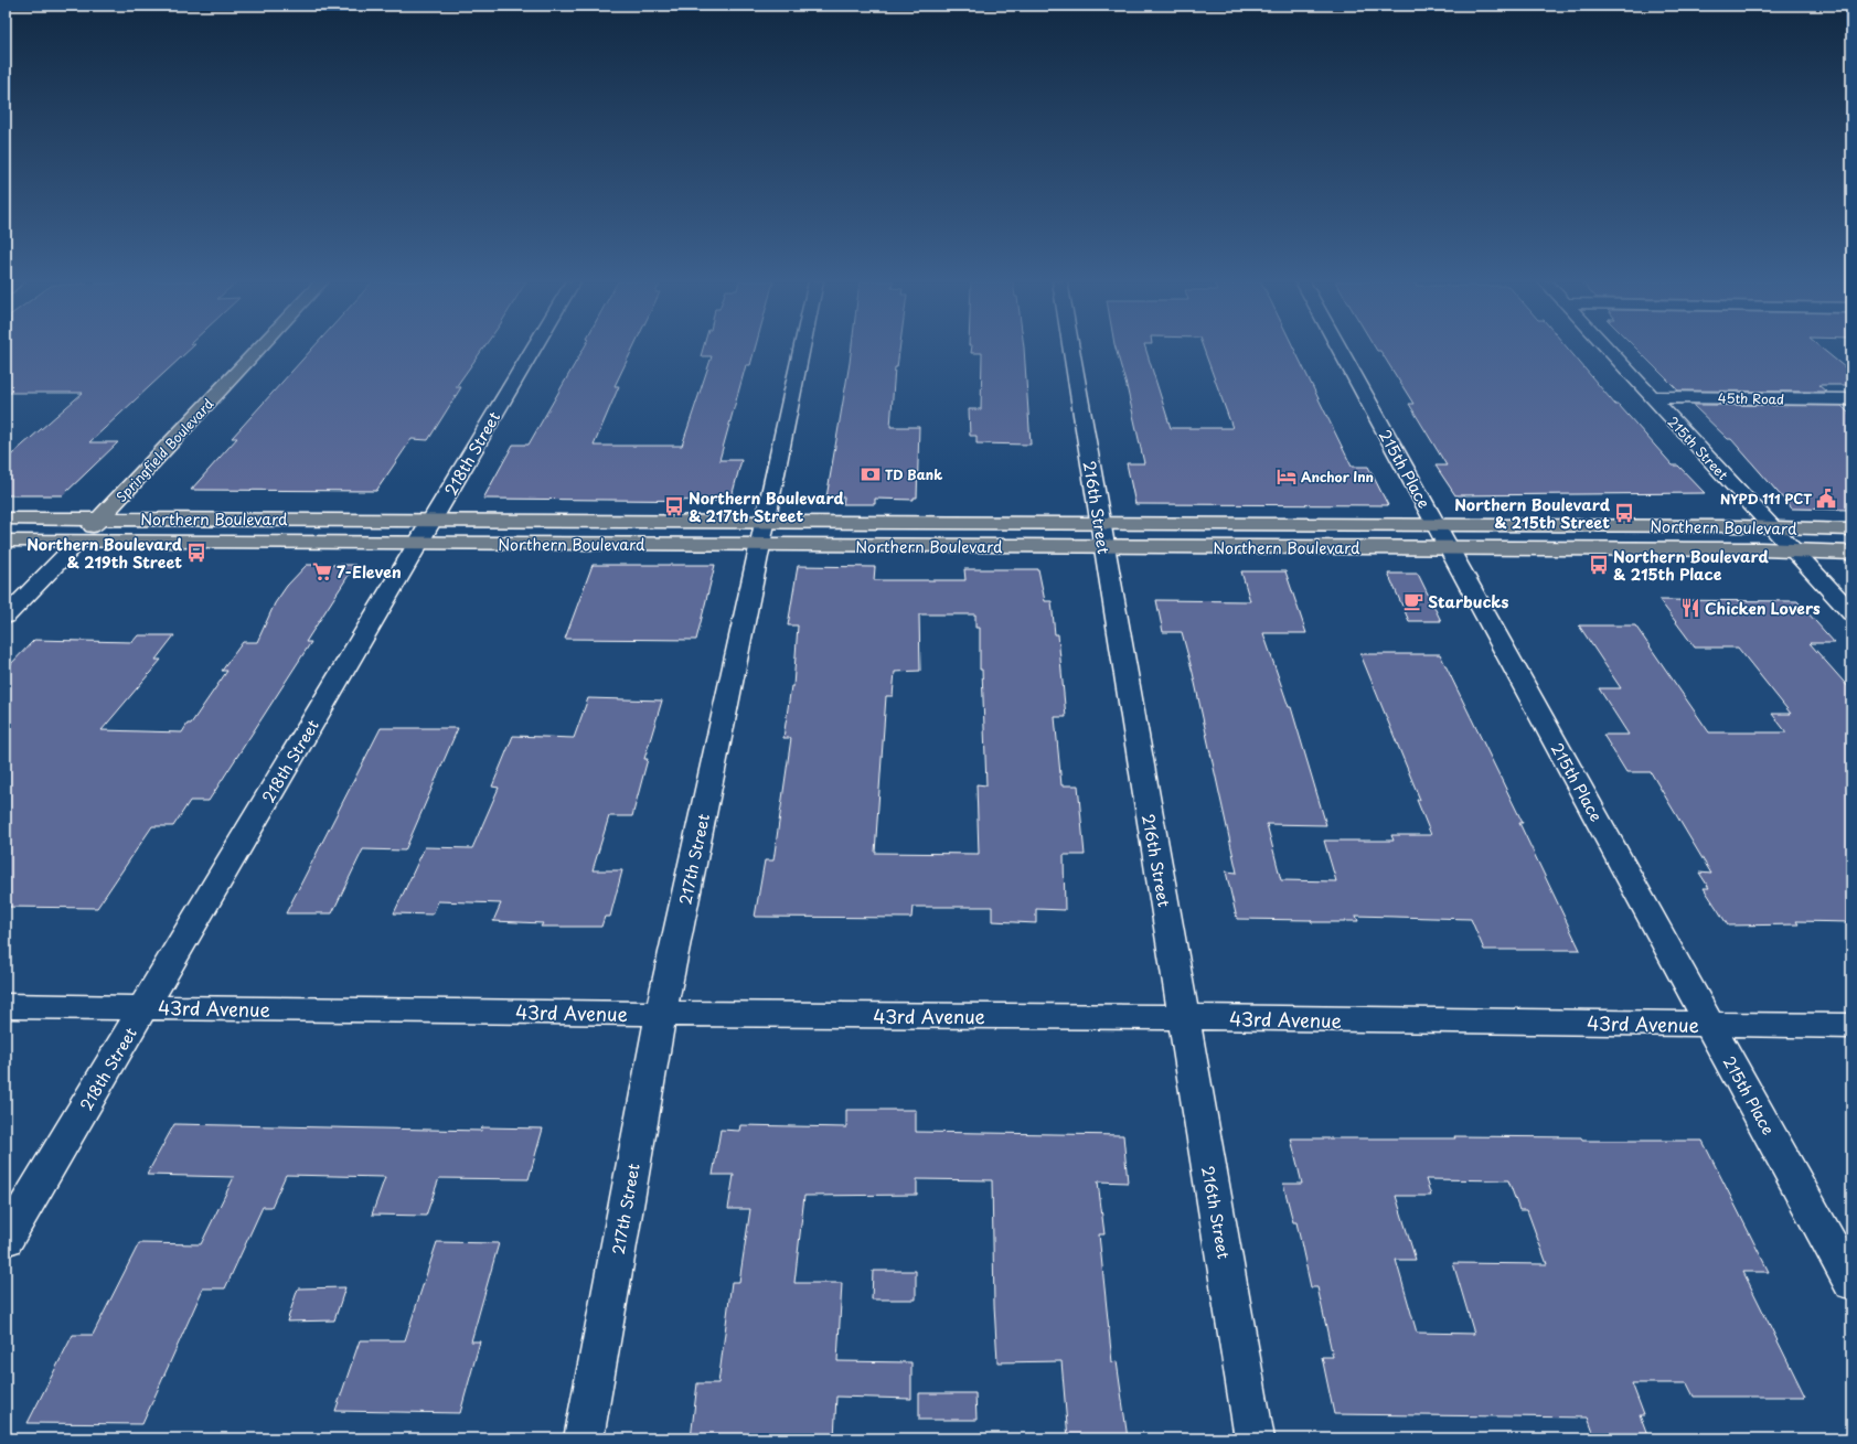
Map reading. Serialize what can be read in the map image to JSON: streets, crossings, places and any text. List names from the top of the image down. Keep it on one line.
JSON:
{"streets":{"main road":["Springfield Boulevard","Northern Boulevard"],"street":["45th Road","215th Street","218th Street","215th Place","216th Street","217th Street","43rd Avenue"]},"crossings":[["45th Road","215th Street"],["215th Street","Northern Boulevard"],["Springfield Boulevard","Northern Boulevard"],["218th Street","Northern Boulevard"],["218th Street","43rd Avenue"],["215th Place","Northern Boulevard"],["215th Place","43rd Avenue"],["216th Street","Northern Boulevard"],["216th Street","43rd Avenue"],["Northern Boulevard","217th Street"],["217th Street","43rd Avenue"]],"places":{"bank":["TD Bank"],"hotel":["Anchor Inn"],"public building":["NYPD 111 PCT"],"bus stop":["Northern Boulevard & 217th Street","Northern Boulevard & 215th Street","Northern Boulevard & 219th Street","Northern Boulevard & 215th Place"],"supermarket":["7-Eleven"],"cafe":["Starbucks"],"restaurant":["Chicken Lovers"]}}
